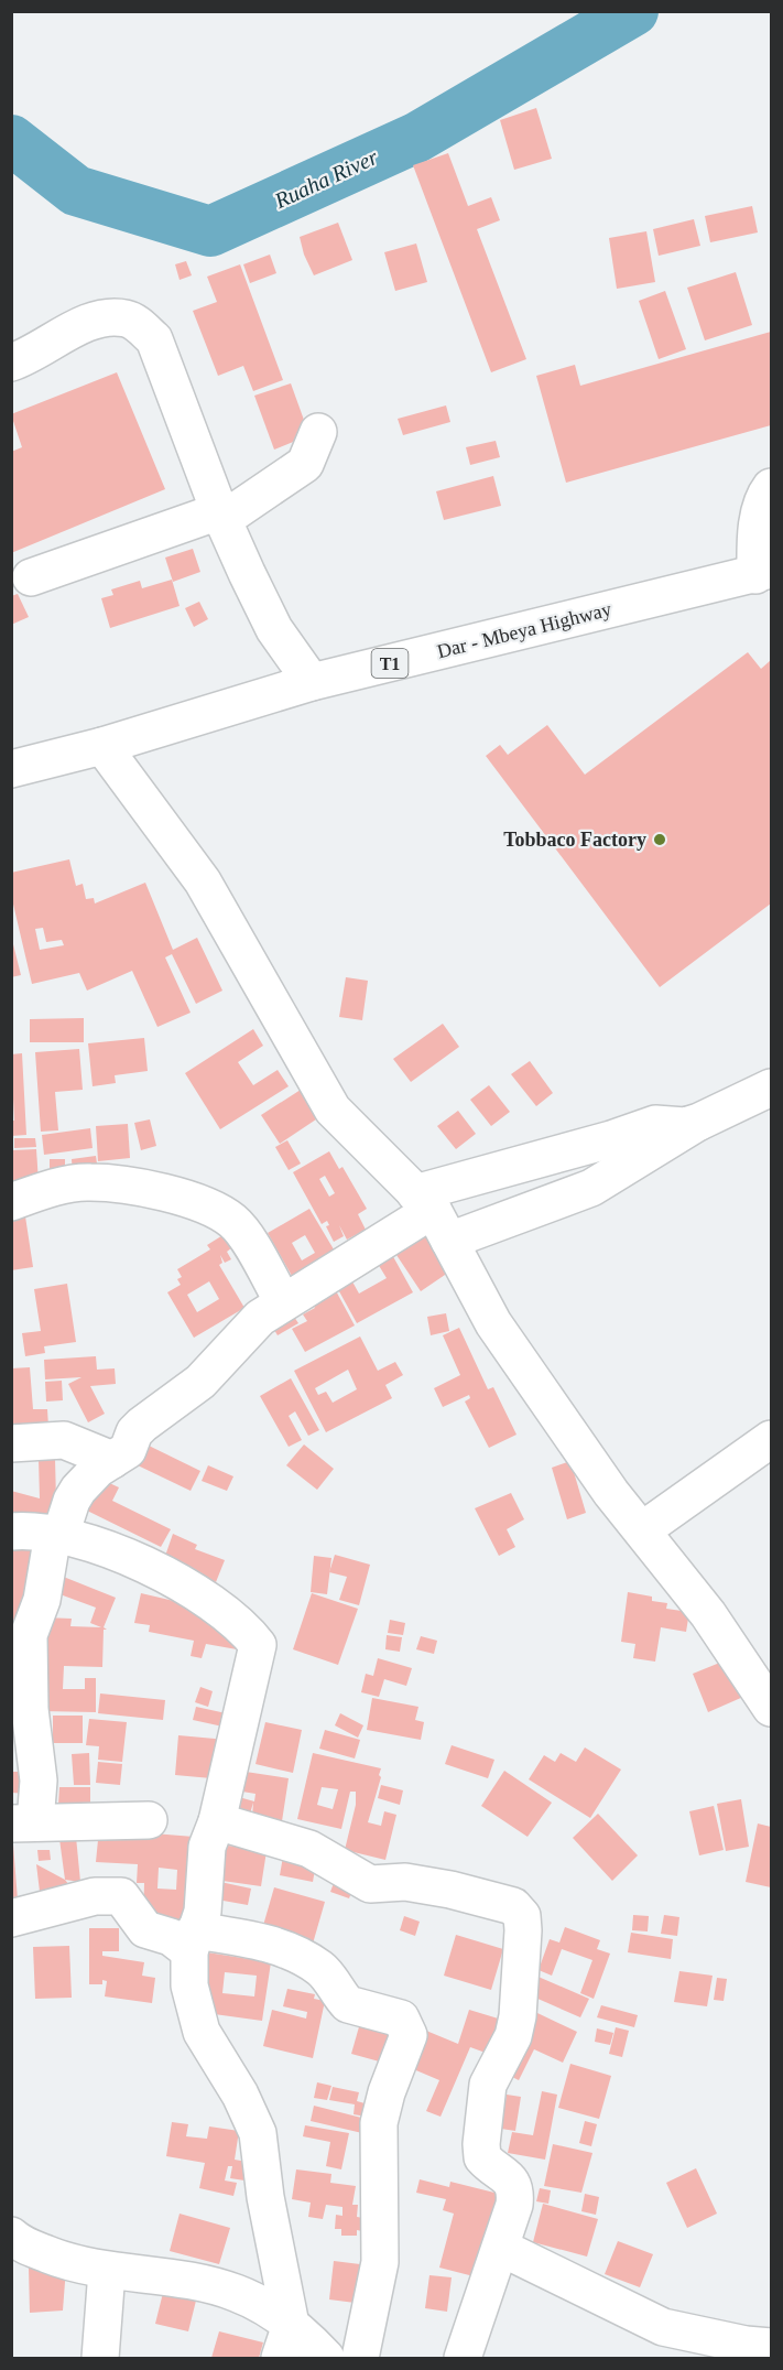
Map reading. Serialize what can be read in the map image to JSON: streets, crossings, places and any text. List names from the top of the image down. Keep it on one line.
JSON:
{"streets":{"main road":["Dar - Mbeya Highway","T1"]},"water":["Ruaha River"],"places":["Tobbaco Factory"]}
